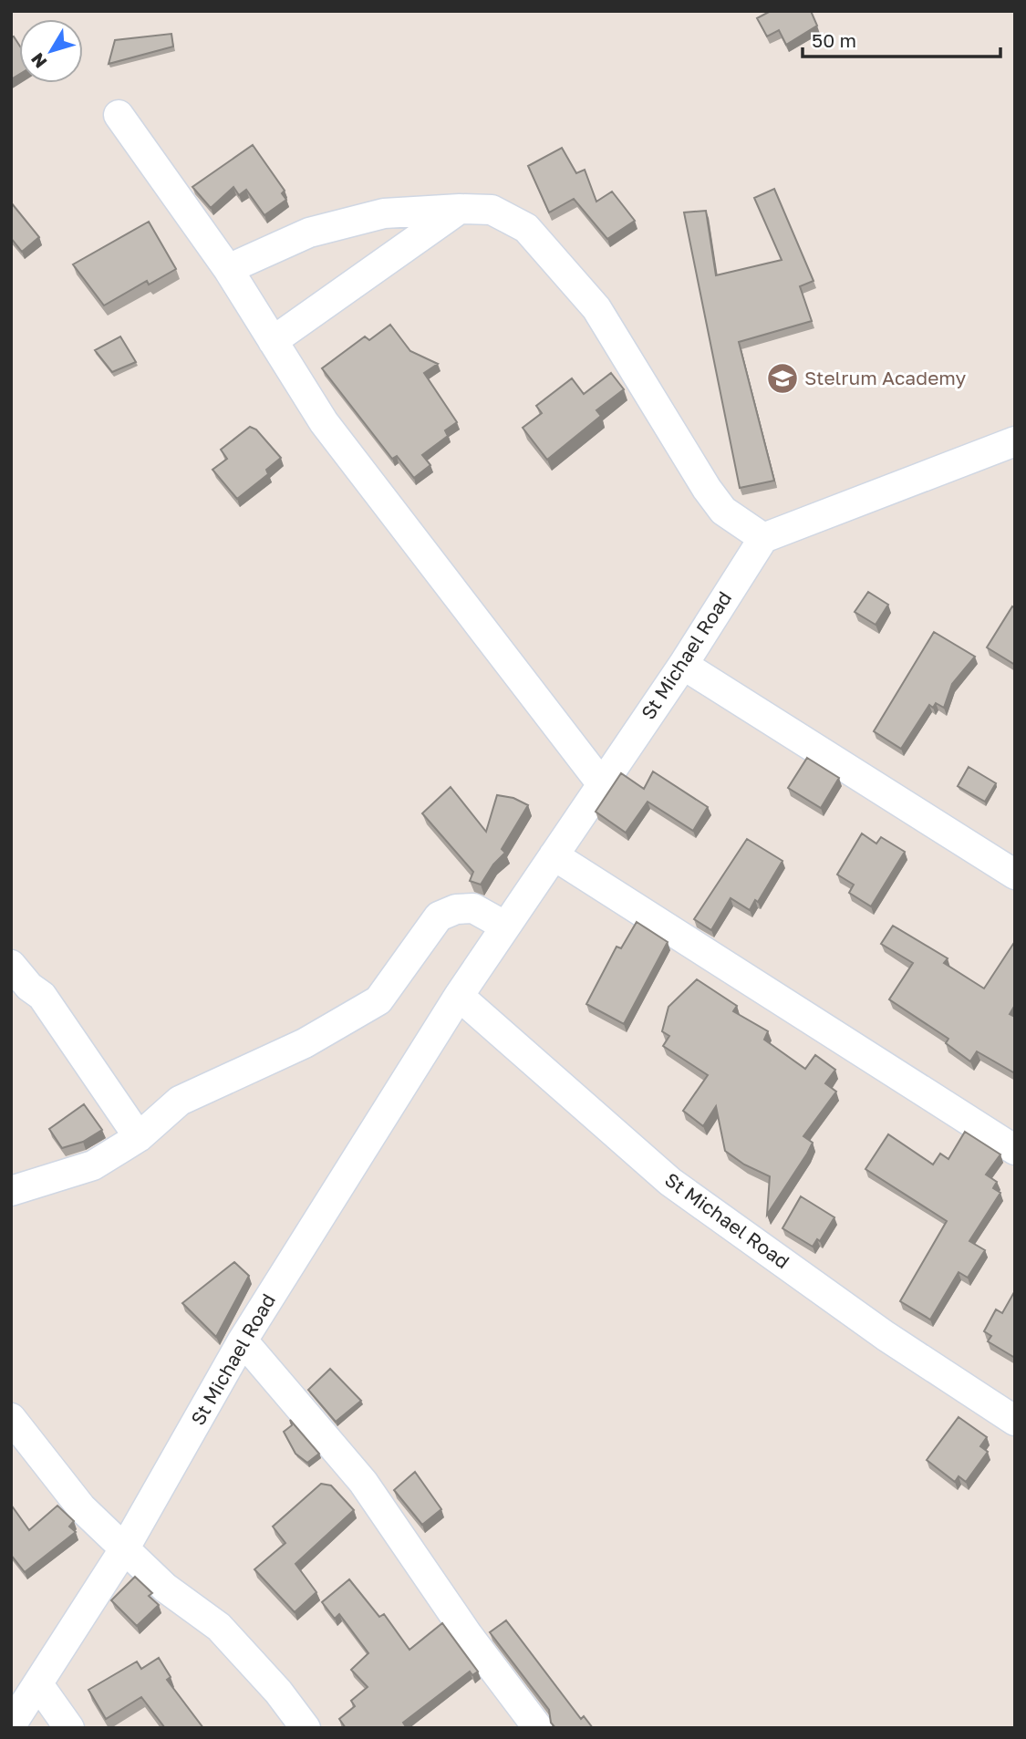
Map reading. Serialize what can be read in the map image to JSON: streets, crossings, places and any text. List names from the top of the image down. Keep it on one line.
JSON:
{"streets":{"street":["St Michael Road"]},"places":{"school or university":["Stelrum Academy"]},"scale_bar":"50 m","north":"bottom left"}
